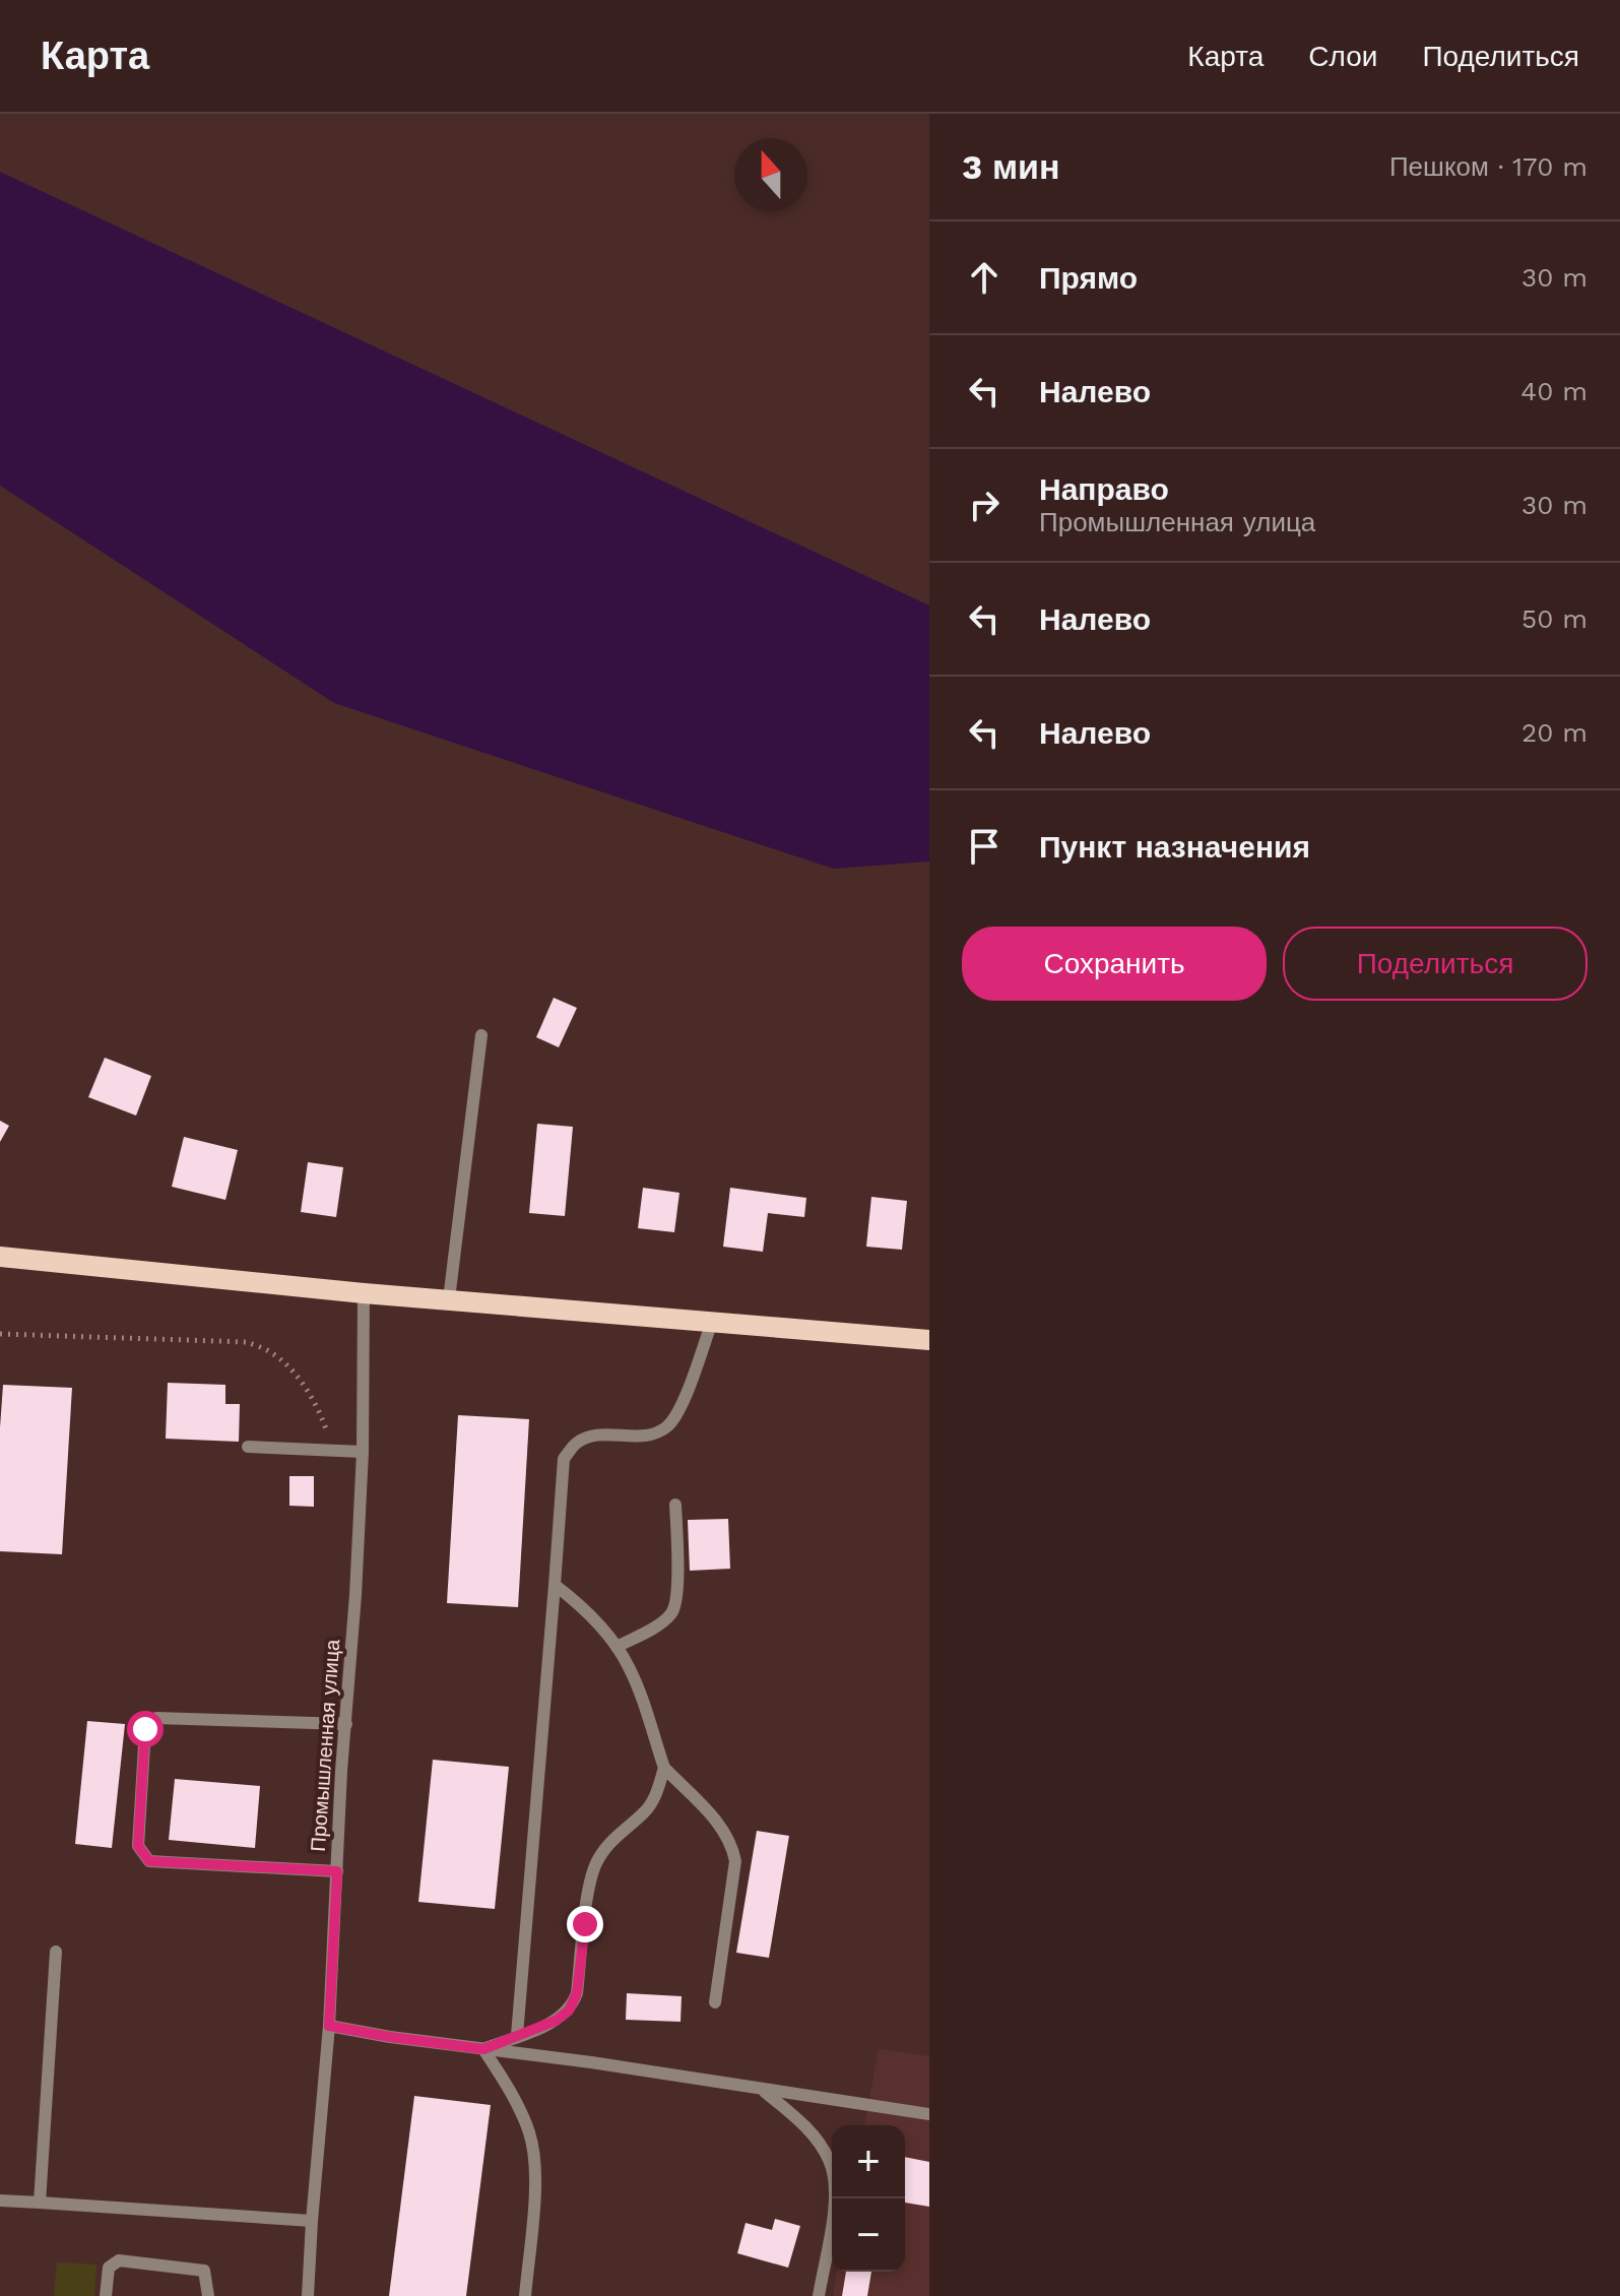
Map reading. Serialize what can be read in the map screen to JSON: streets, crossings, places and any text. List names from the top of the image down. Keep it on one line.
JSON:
{"streets":{"lane":["Промышленная улица"]},"north":"top","page":{"header":"Карта","nav":["Карта","Слои","Поделиться"],"heading":["3 мин","Пешком · 170 m"],"list":[["Прямо","30 m"],["Налево","40 m"],["Направо","Промышленная улица","30 m"],["Налево","50 m"],["Налево","20 m"],"Пункт назначения"],"buttons":["Сохранить","Поделиться"],"map_buttons":["+","−"]}}
